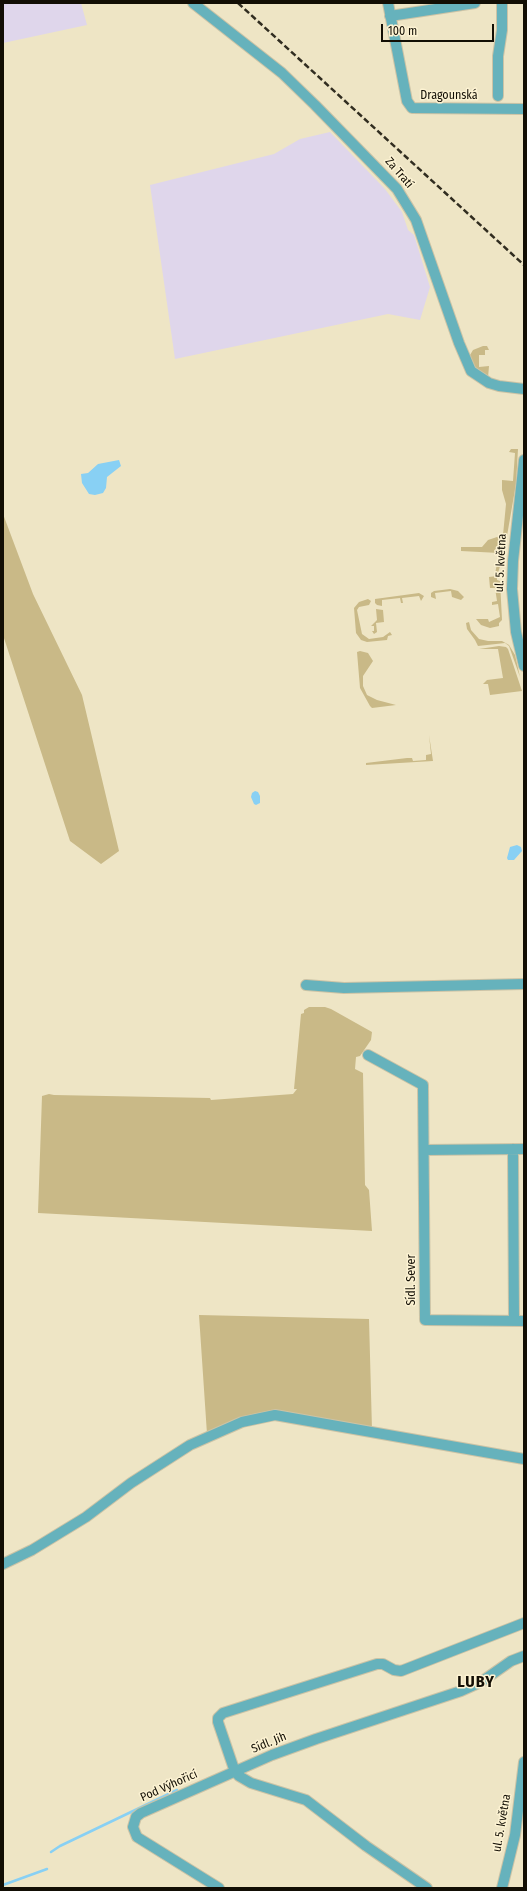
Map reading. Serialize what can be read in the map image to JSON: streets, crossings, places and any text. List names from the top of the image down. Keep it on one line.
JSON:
{"streets":{"street":["Dragounská","Za Tratí","ul. 5. května","Sídl. Sever","Sídl. Jih","Pod Výhořicí"]},"crossings":[["Sídl. Jih","Pod Výhořicí"]],"districts":["LUBY"],"scale_bar":"100 m"}
